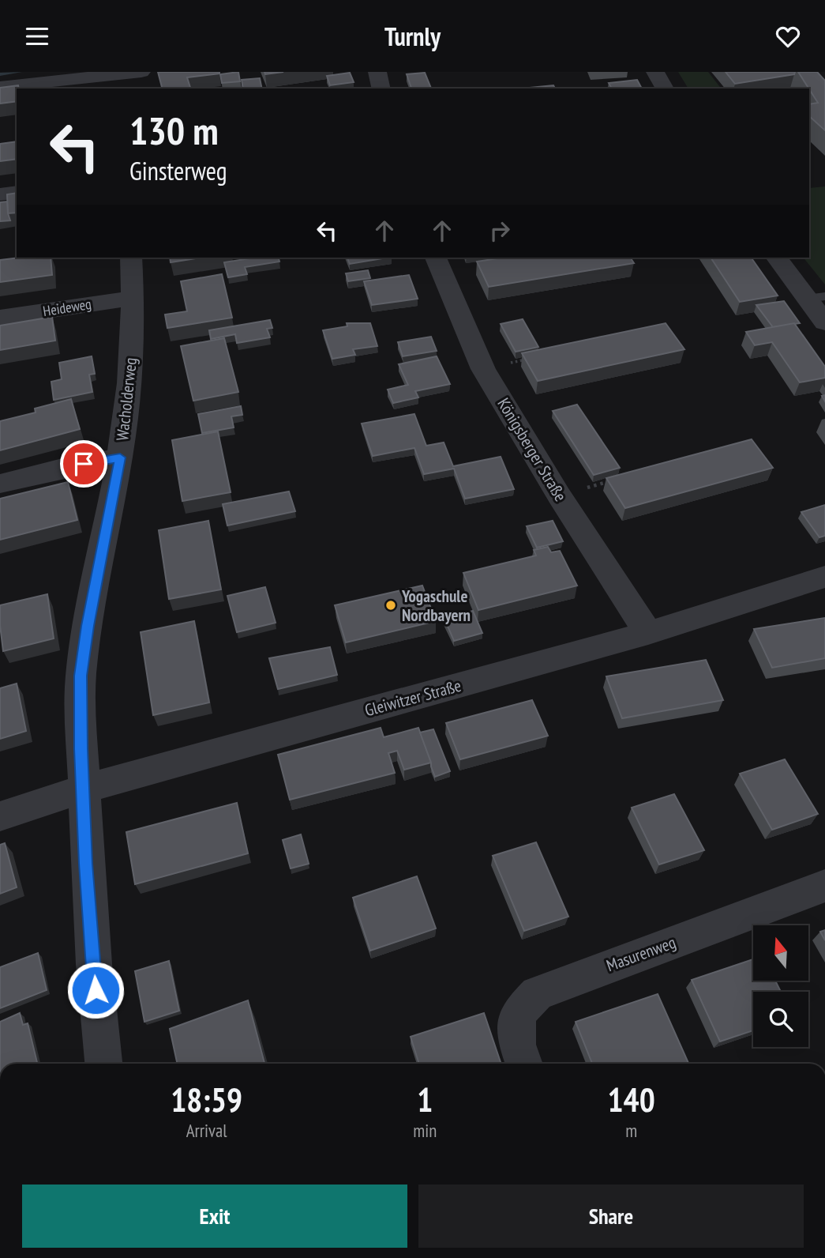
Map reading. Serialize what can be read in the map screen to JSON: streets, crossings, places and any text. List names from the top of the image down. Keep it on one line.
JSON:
{"streets":{"street":["Heideweg","Wacholderweg","Königsberger Straße","Gleiwitzer Straße","Masurenweg"]},"crossings":[["Heideweg","Wacholderweg"],["Wacholderweg","Gleiwitzer Straße"],["Königsberger Straße","Gleiwitzer Straße"]],"places":["Yogaschule Nordbayern"],"north":"top","page":{"header":"Turnly","turn":["130 m","Ginsterweg"],"eta":["18:59","Arrival","1","min","140","m"],"buttons":["Exit","Share"]}}
